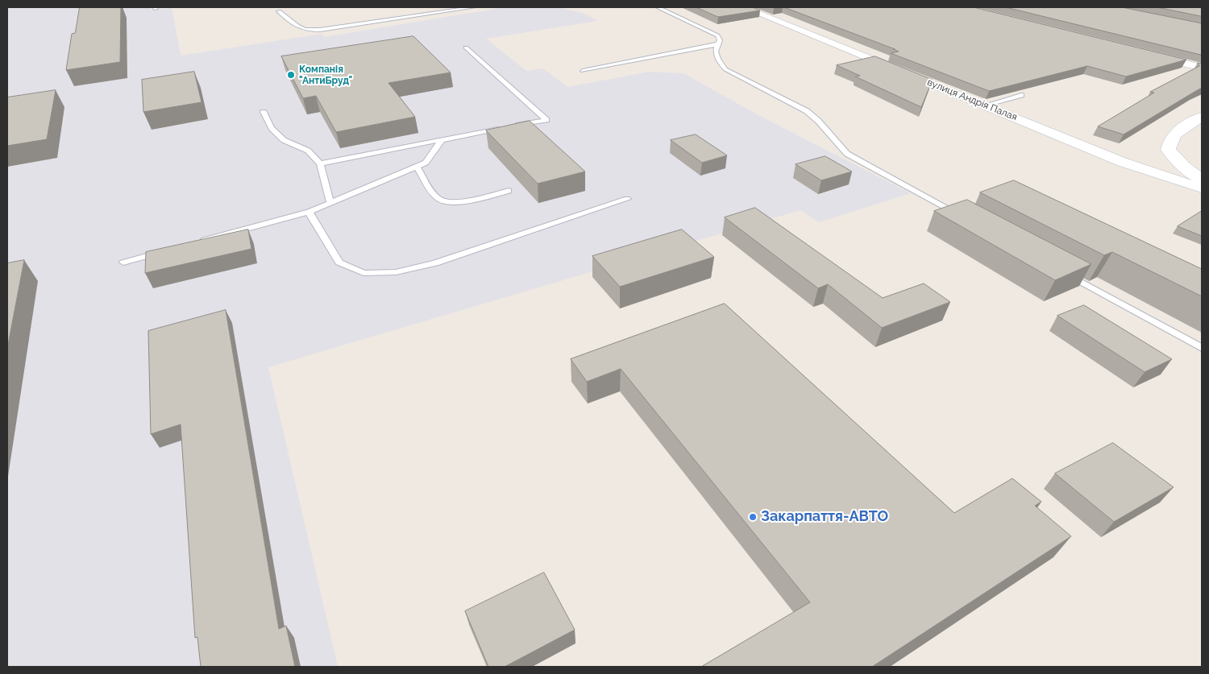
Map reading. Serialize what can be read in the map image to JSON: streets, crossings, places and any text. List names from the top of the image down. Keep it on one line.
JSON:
{"streets":{"street":["вулиця Андрія Палая"]},"places":["Компанія \"АнтиБруд\"","Закарпаття-АВТО"]}
